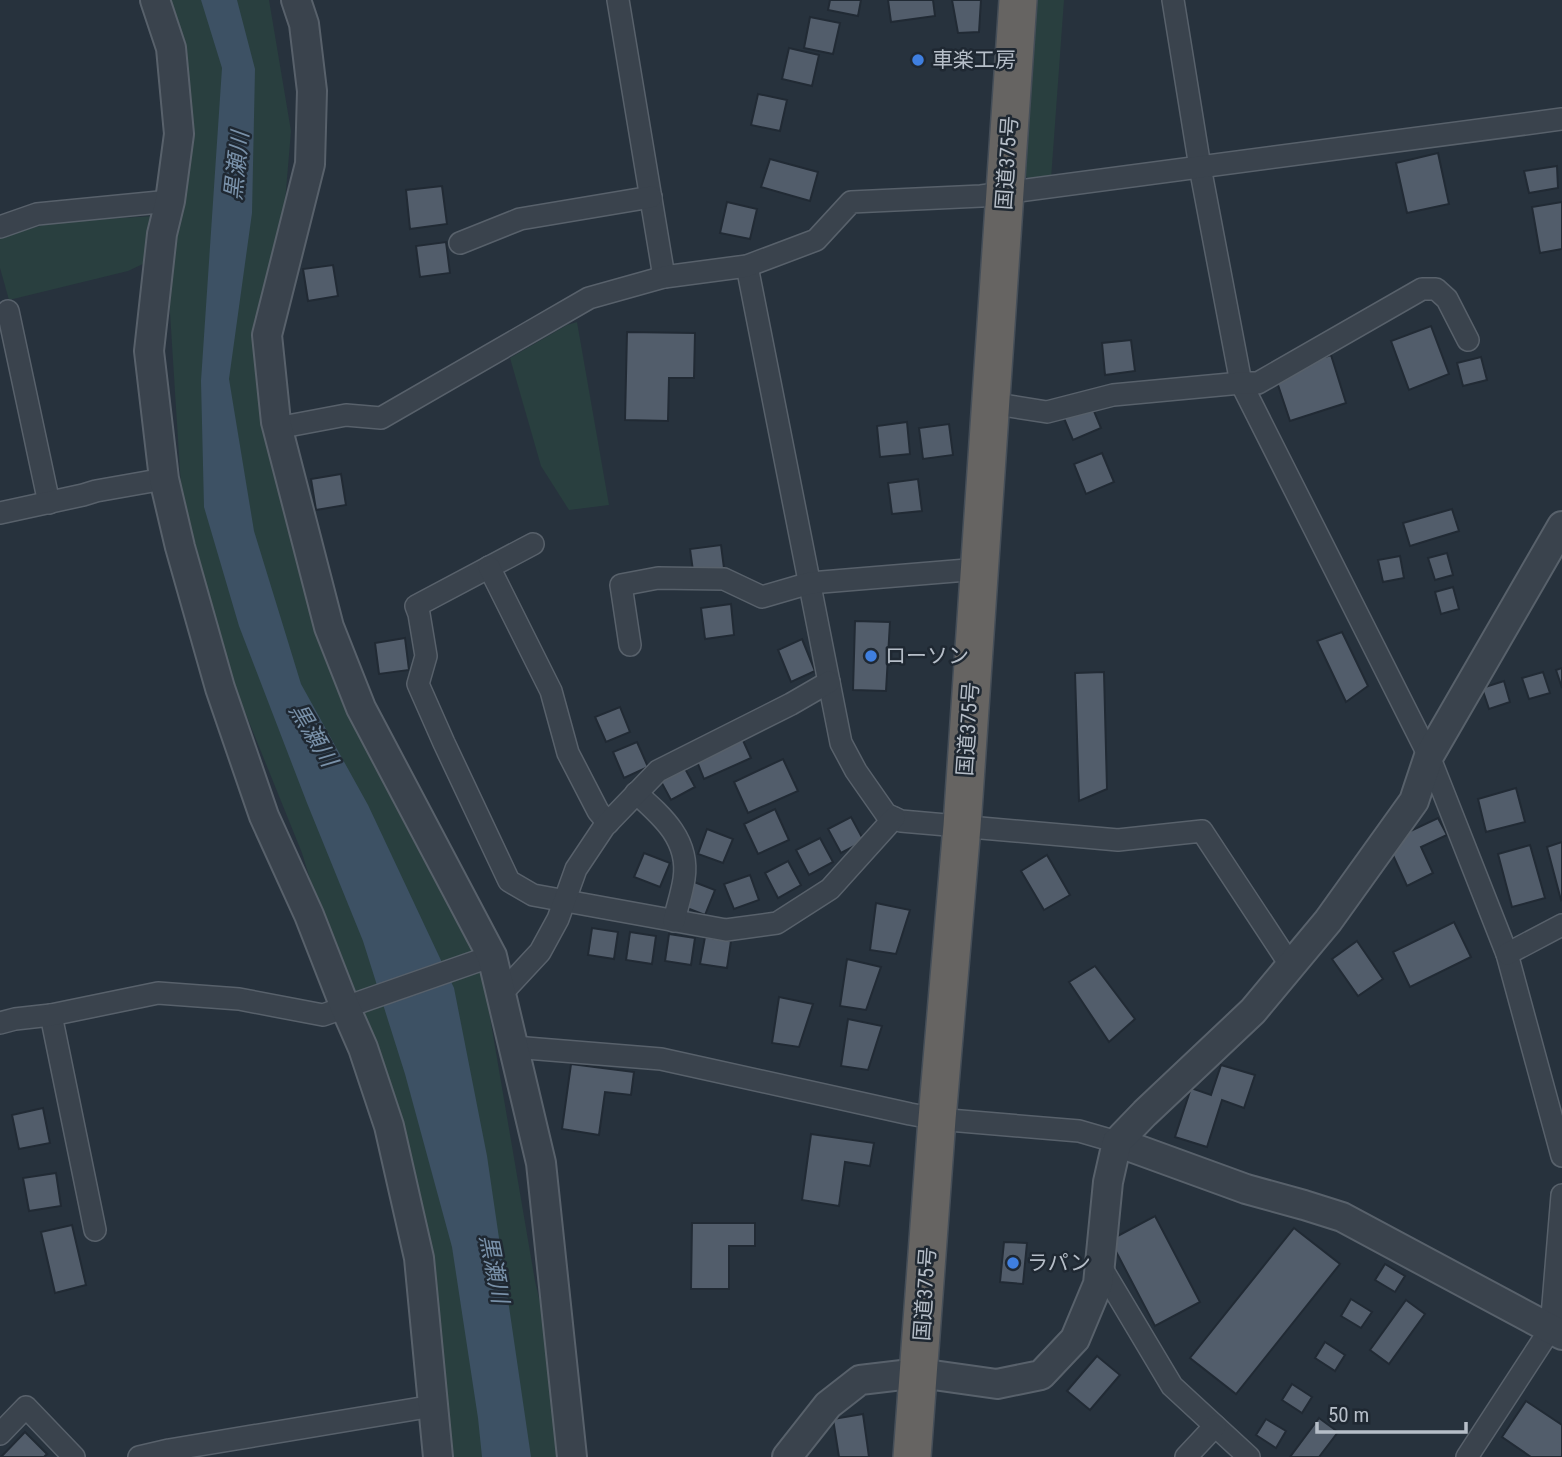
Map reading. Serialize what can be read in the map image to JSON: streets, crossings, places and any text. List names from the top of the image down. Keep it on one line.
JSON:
{"streets":{"highway":["国道375号"]},"water":["黒瀬川"],"places":["車楽工房","ローソン","ラパン"],"scale_bar":"50 m"}
